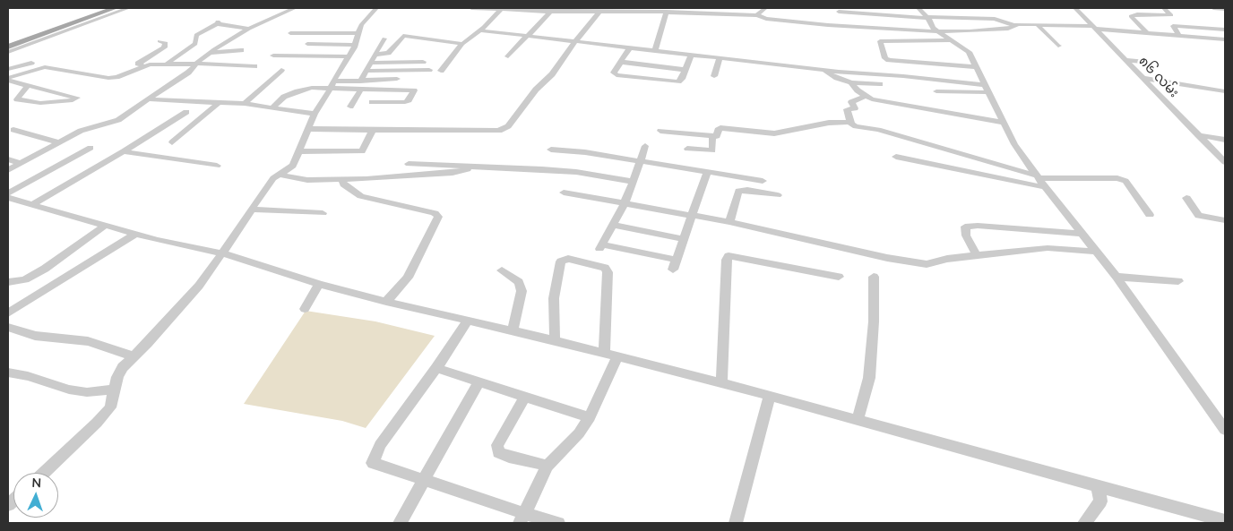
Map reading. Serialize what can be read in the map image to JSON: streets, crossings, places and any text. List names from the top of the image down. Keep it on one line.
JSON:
{"streets":{"street":["၈၆ လမ်း"]},"north":"top"}
